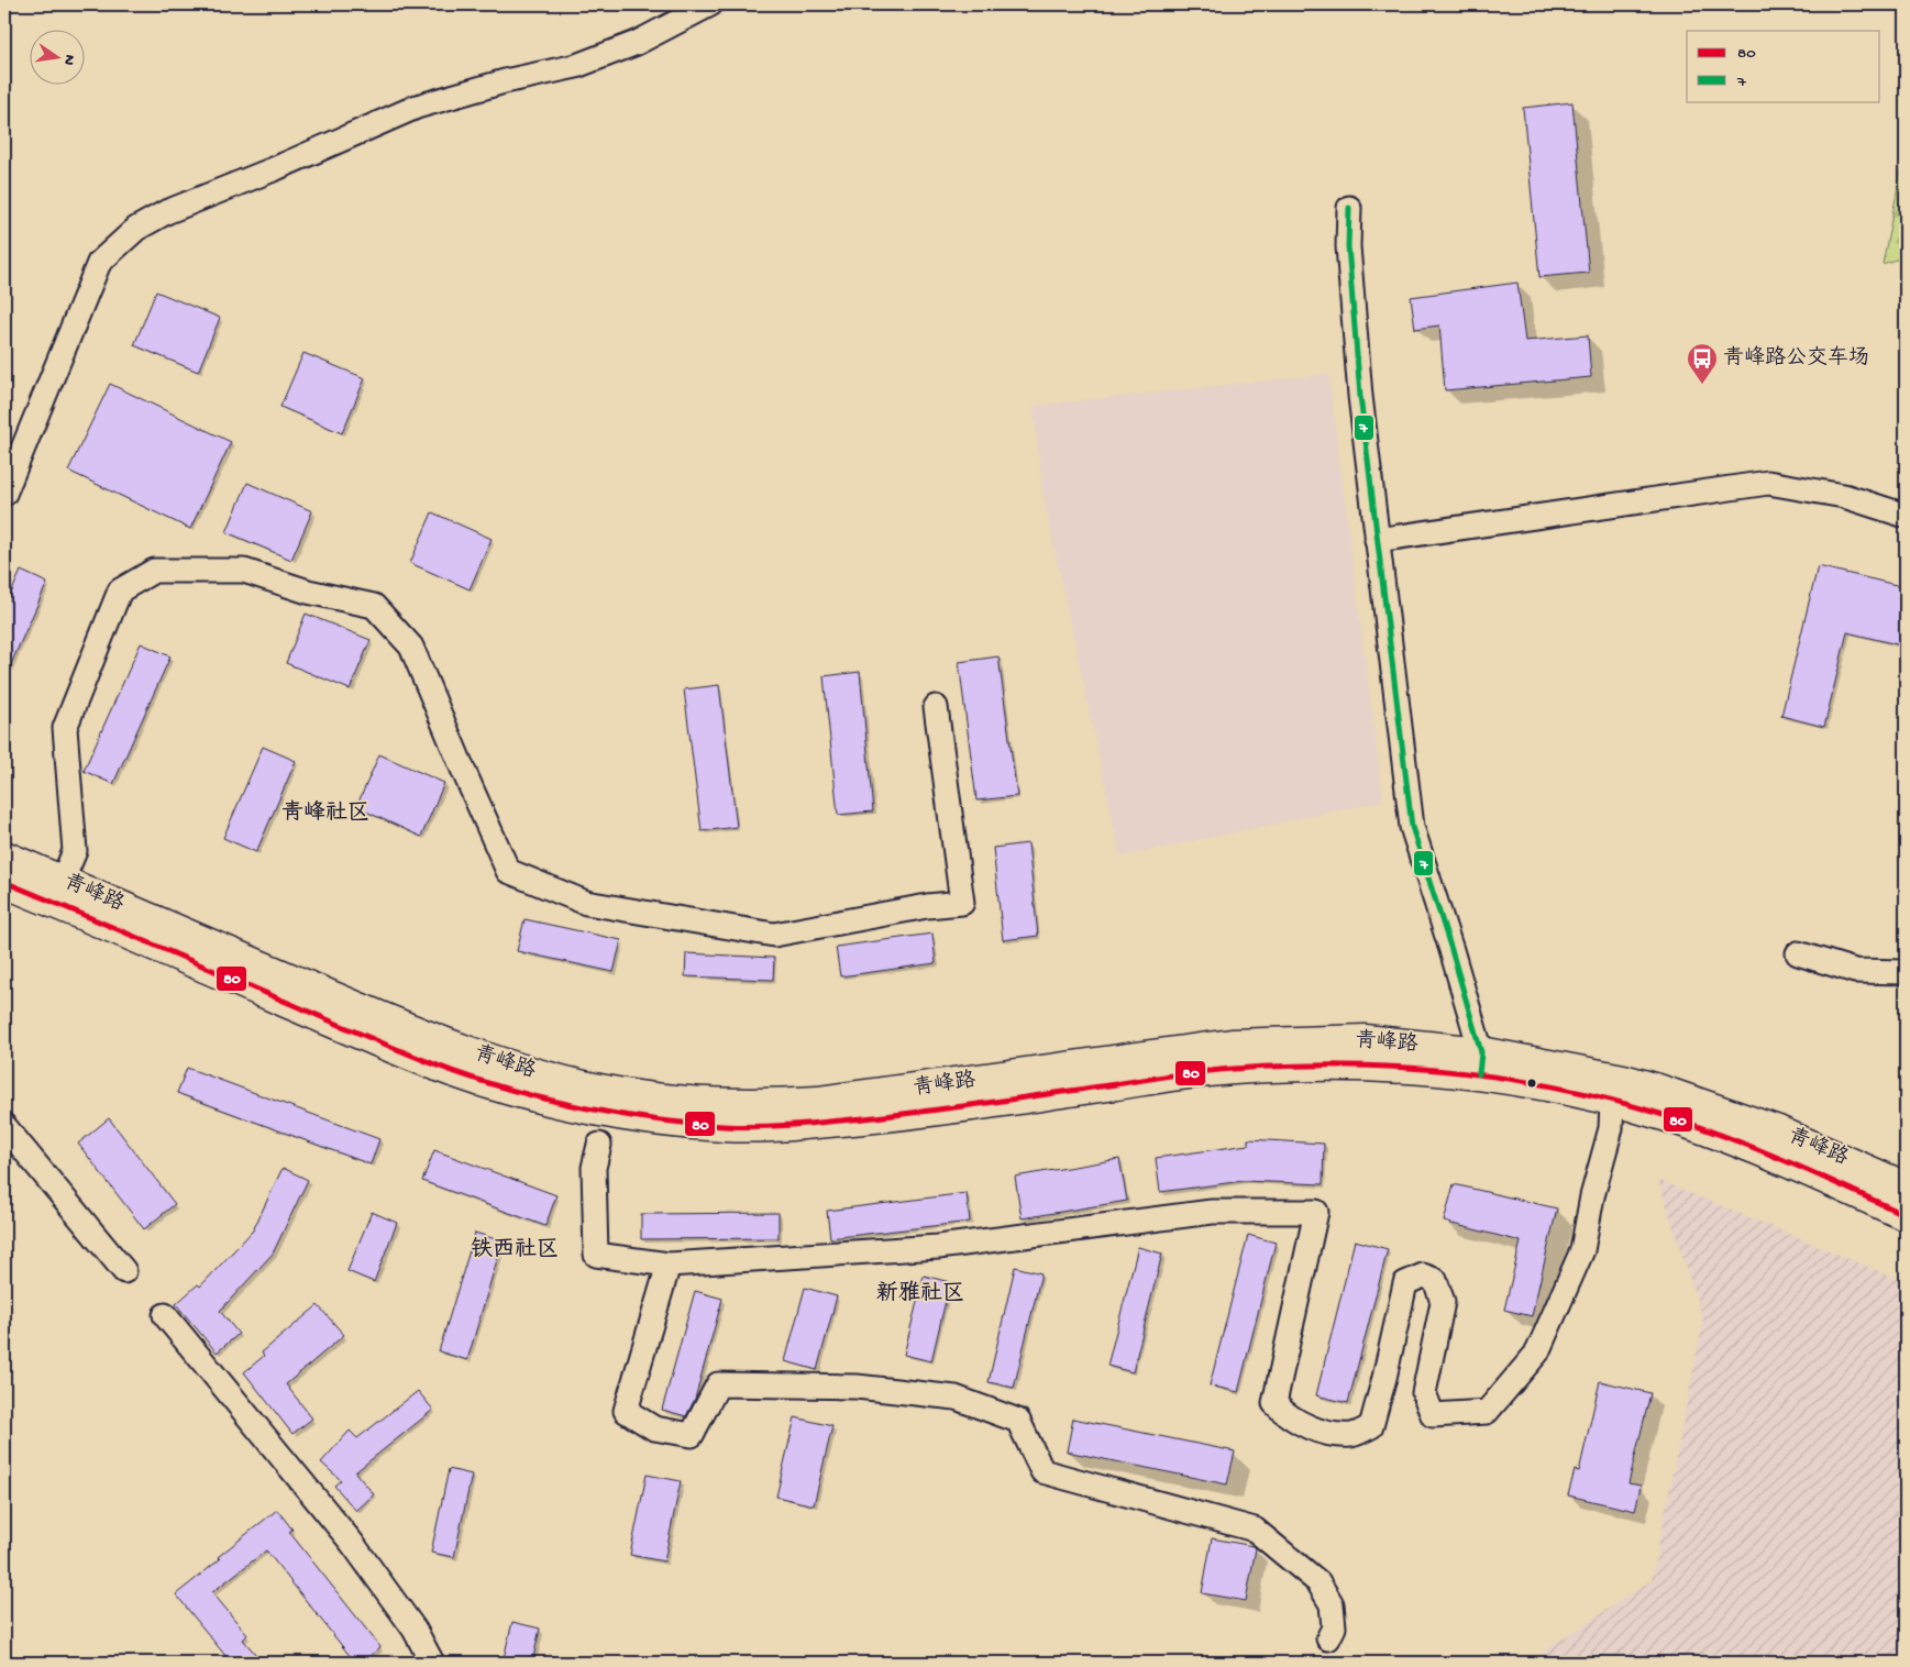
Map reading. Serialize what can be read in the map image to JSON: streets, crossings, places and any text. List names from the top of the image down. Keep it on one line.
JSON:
{"streets":{"main road":["青峰路"]},"districts":["青峰社区","铁西社区","新雅社区"],"places":{"bus stop":["青峰路公交车场"]},"lines":["transit line 7","transit line 80"],"legend":["80","7"],"north":"right"}
